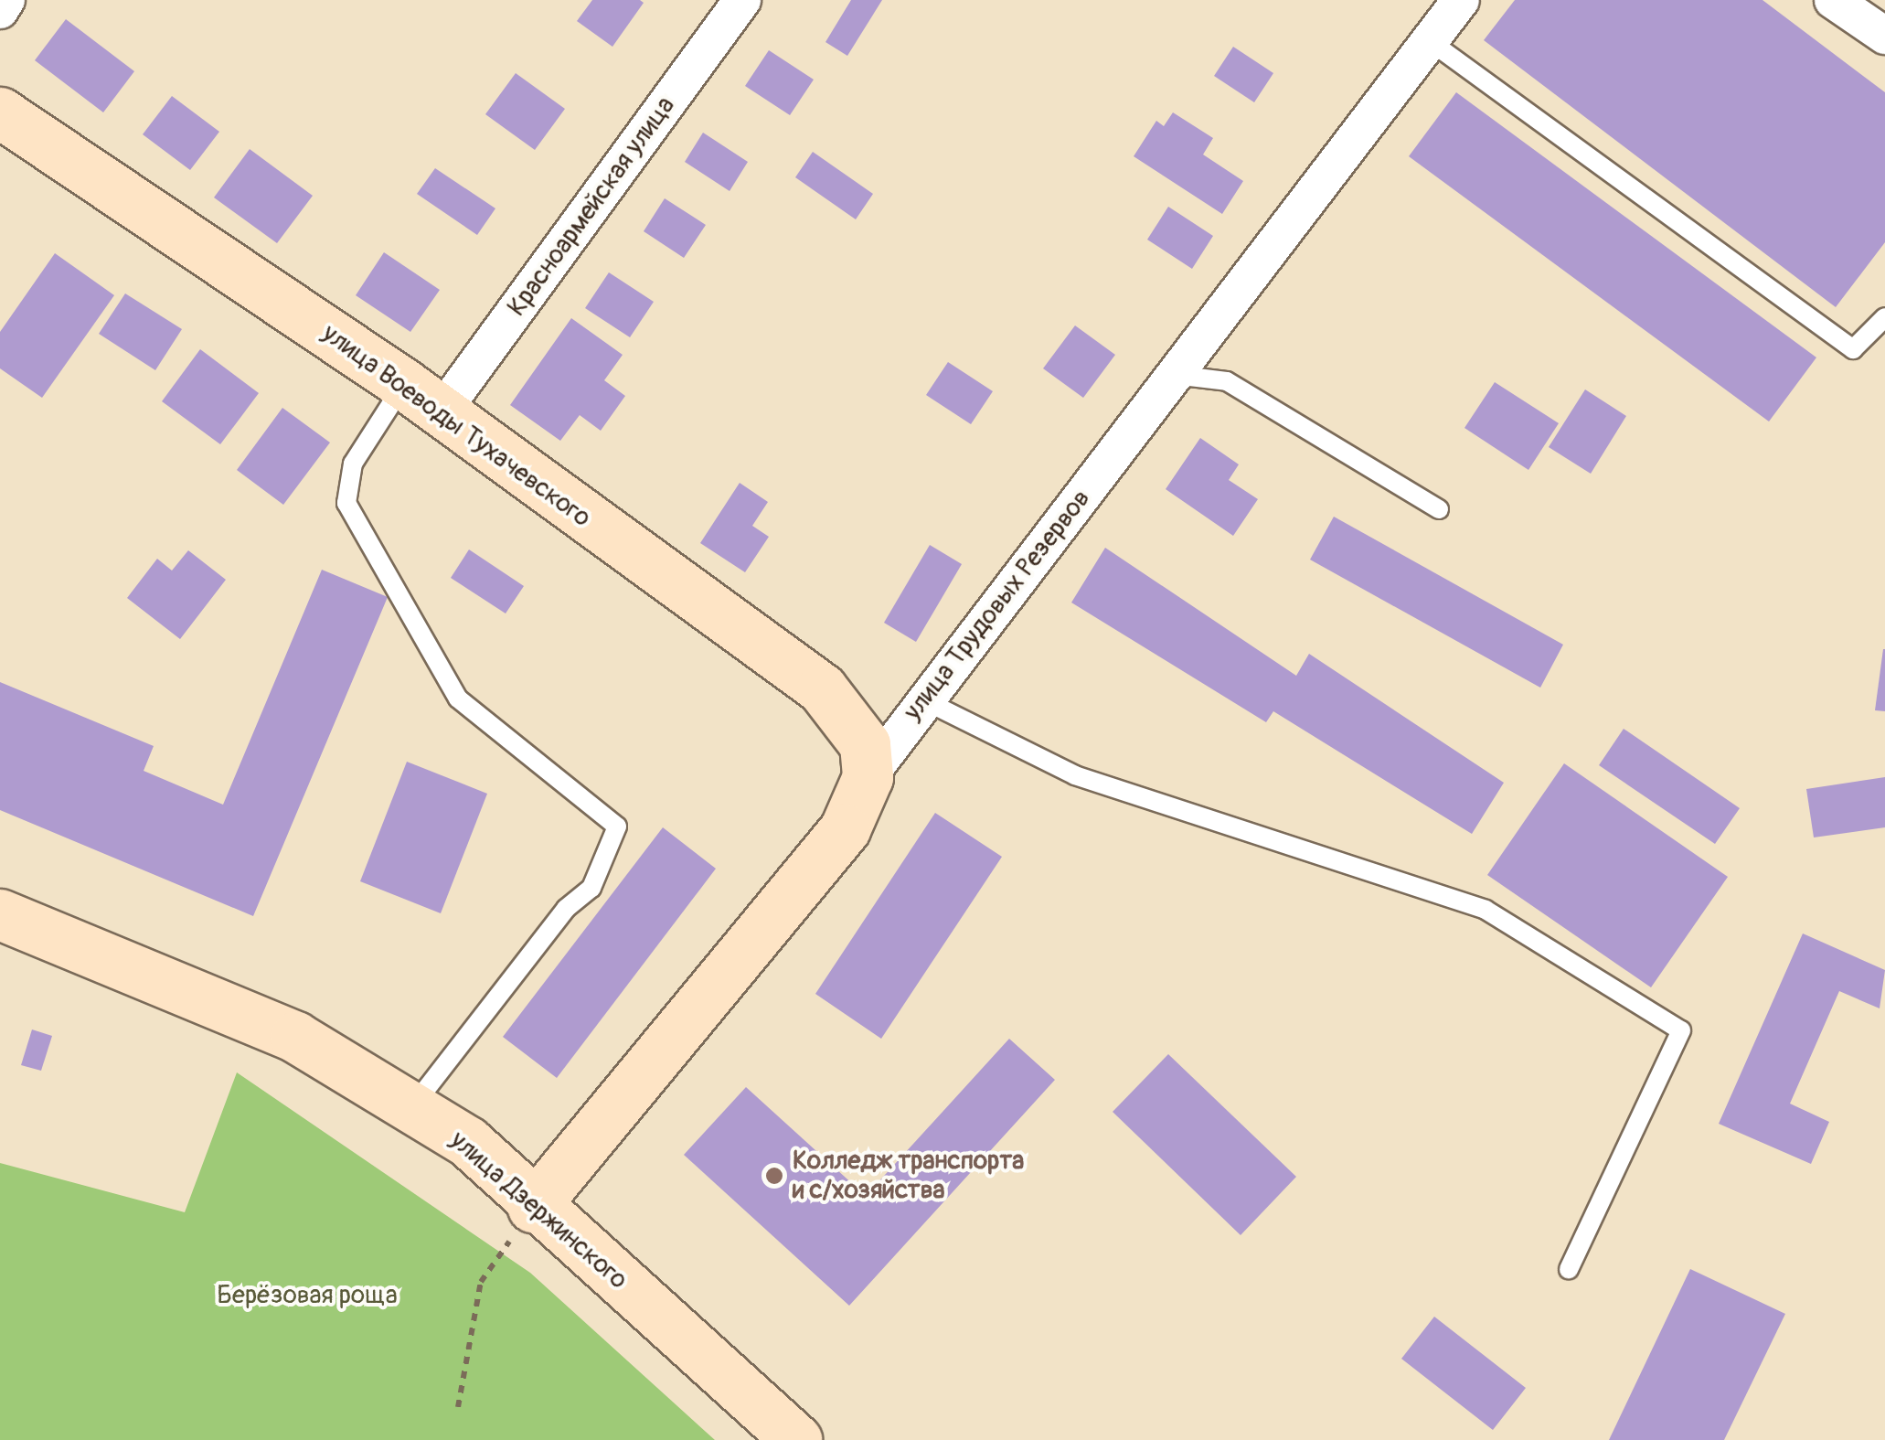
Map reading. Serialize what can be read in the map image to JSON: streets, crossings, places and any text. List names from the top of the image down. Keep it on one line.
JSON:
{"streets":{"main road":["улица Воеводы Тухачевского","улица Трудовых Резервов","улица Дзержинского"],"street":["Красноармейская улица"]},"crossings":[["Красноармейская улица","улица Воеводы Тухачевского"],["улица Воеводы Тухачевского","улица Трудовых Резервов"],["улица Трудовых Резервов","улица Дзержинского"]],"parks":["Берёзовая роща"],"places":["Колледж транспорта и с/хозяйства"]}
